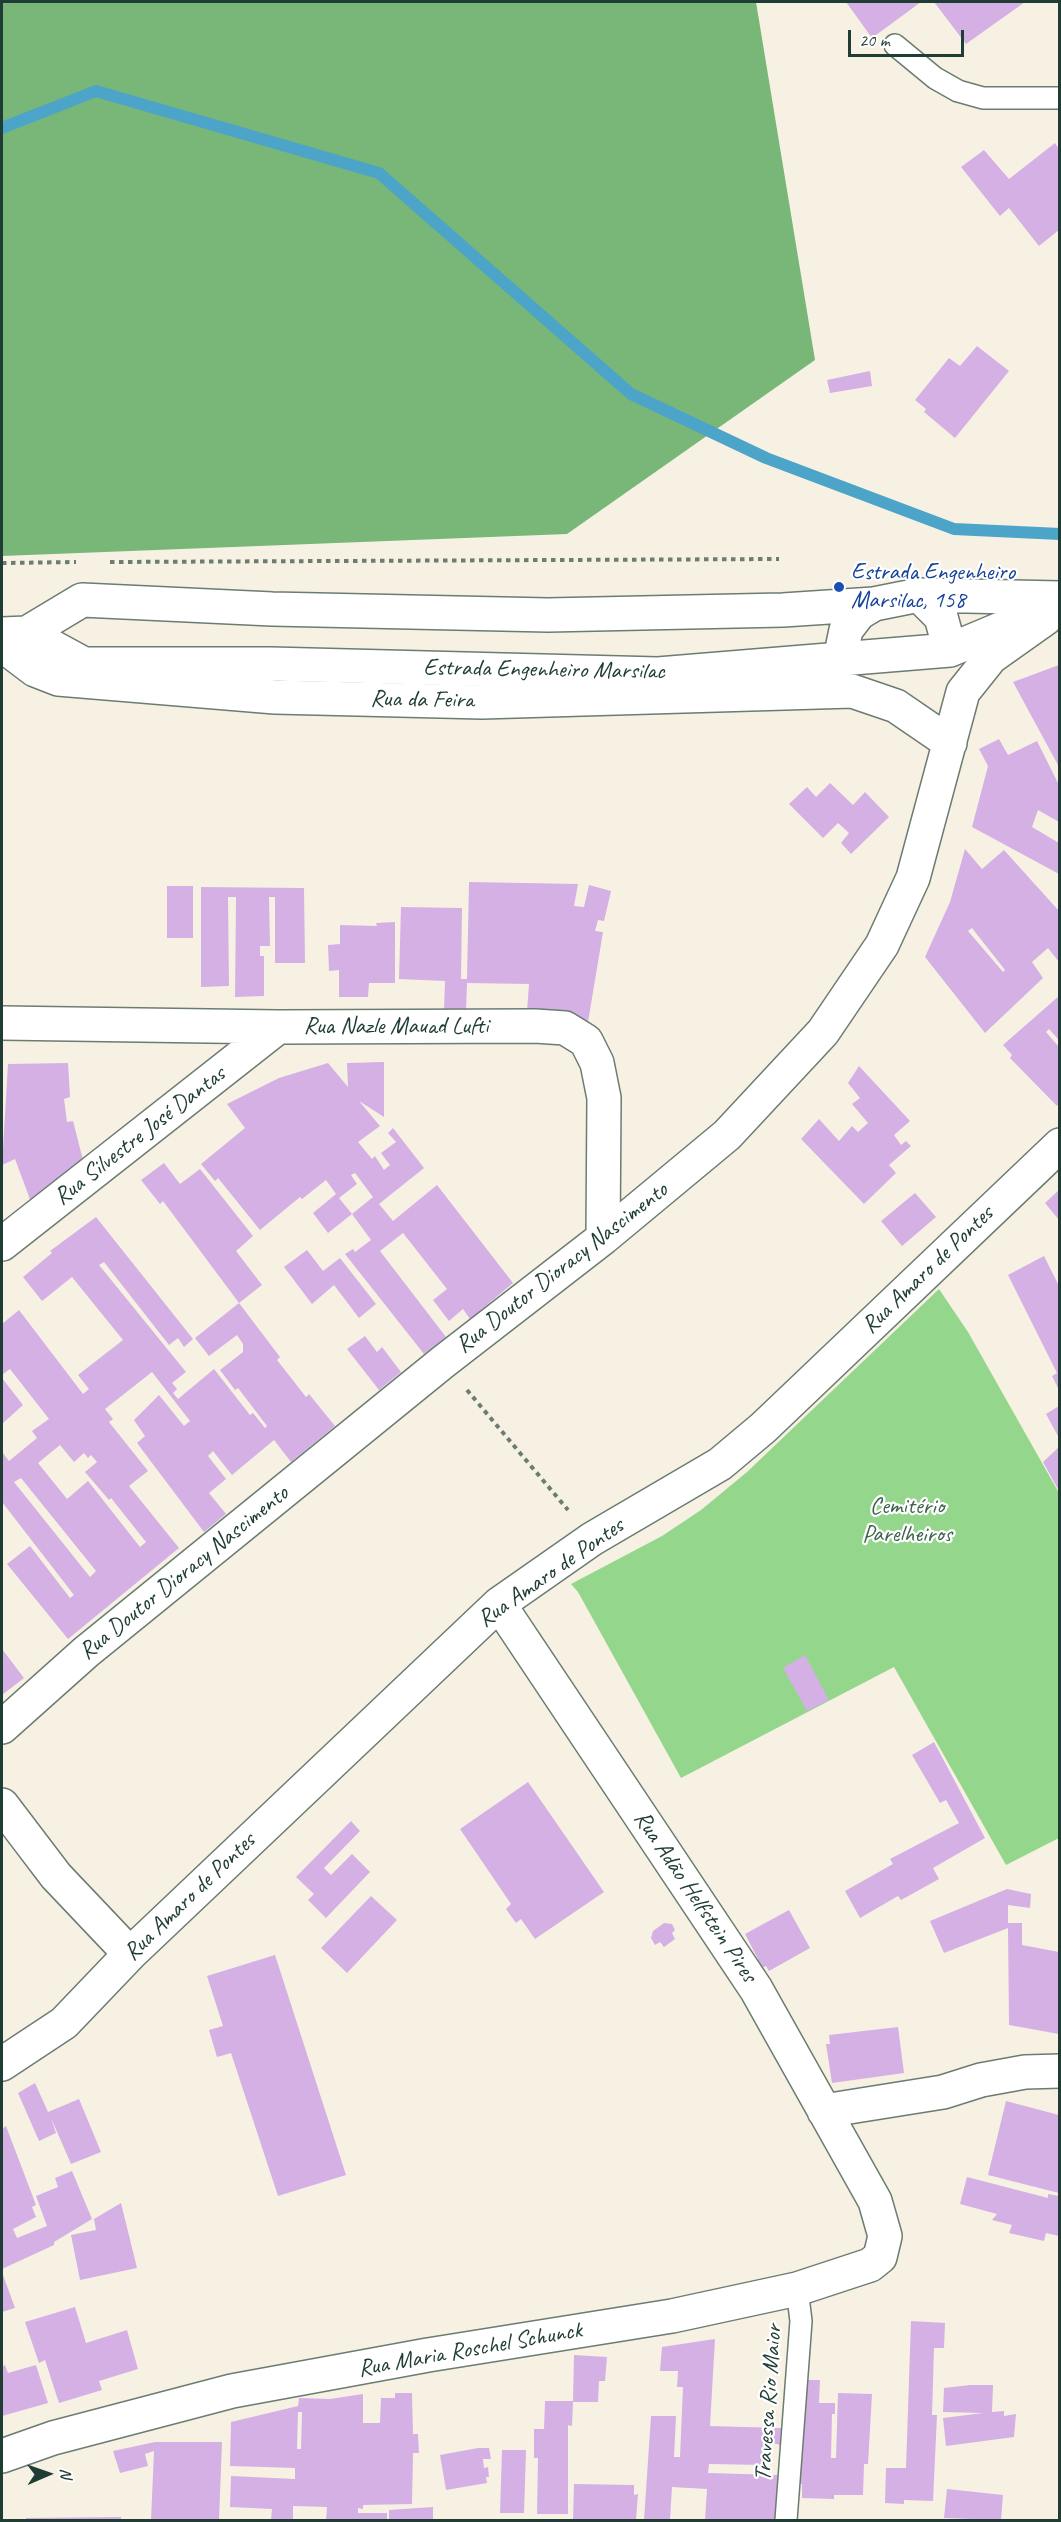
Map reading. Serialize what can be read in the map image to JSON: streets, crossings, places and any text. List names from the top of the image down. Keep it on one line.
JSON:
{"streets":{"street":["Estrada Engenheiro Marsilac","Rua da Feira","Rua Nazle Mauad Lufti","Rua Silvestre José Dantas","Rua Doutor Dioracy Nascimento","Rua Amaro de Pontes","Rua Adão Helfstein Pires","Rua Maria Roschel Schunck"],"lane":["Travessa Rio Maior"]},"crossings":[["Estrada Engenheiro Marsilac","Rua da Feira"],["Rua Nazle Mauad Lufti","Rua Silvestre José Dantas"],["Rua Nazle Mauad Lufti","Rua Doutor Dioracy Nascimento"],["Rua Amaro de Pontes","Rua Adão Helfstein Pires"],["Rua Adão Helfstein Pires","Rua Maria Roschel Schunck"],["Rua Maria Roschel Schunck","Travessa Rio Maior"]],"parks":["Cemitério Parelheiros"],"places":["Estrada Engenheiro Marsilac, 158"],"scale_bar":"20 m","north":"right"}
